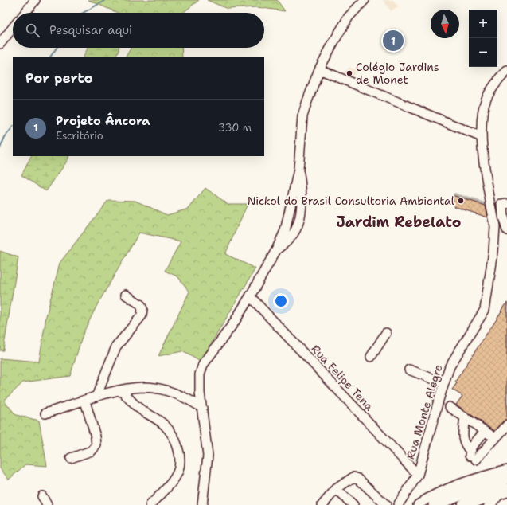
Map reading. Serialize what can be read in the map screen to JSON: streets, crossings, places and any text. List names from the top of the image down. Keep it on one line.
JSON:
{"streets":{"street":["Rua Felipe Tena","Rua Monte Alegre"]},"crossings":[["Rua Felipe Tena","Rua Monte Alegre"]],"districts":["Jardim Rebelato"],"places":["Colégio Jardins de Monet","Nickol do Brasil Consultoria Ambiental"],"north":"bottom","page":{"map_buttons":["+","−"],"search":"Pesquisar aqui","pins":"1","heading":"Por perto","list":[{"mark":"1","name":"Projeto Âncora","note":"Escritório","value":"330 m"}]}}
